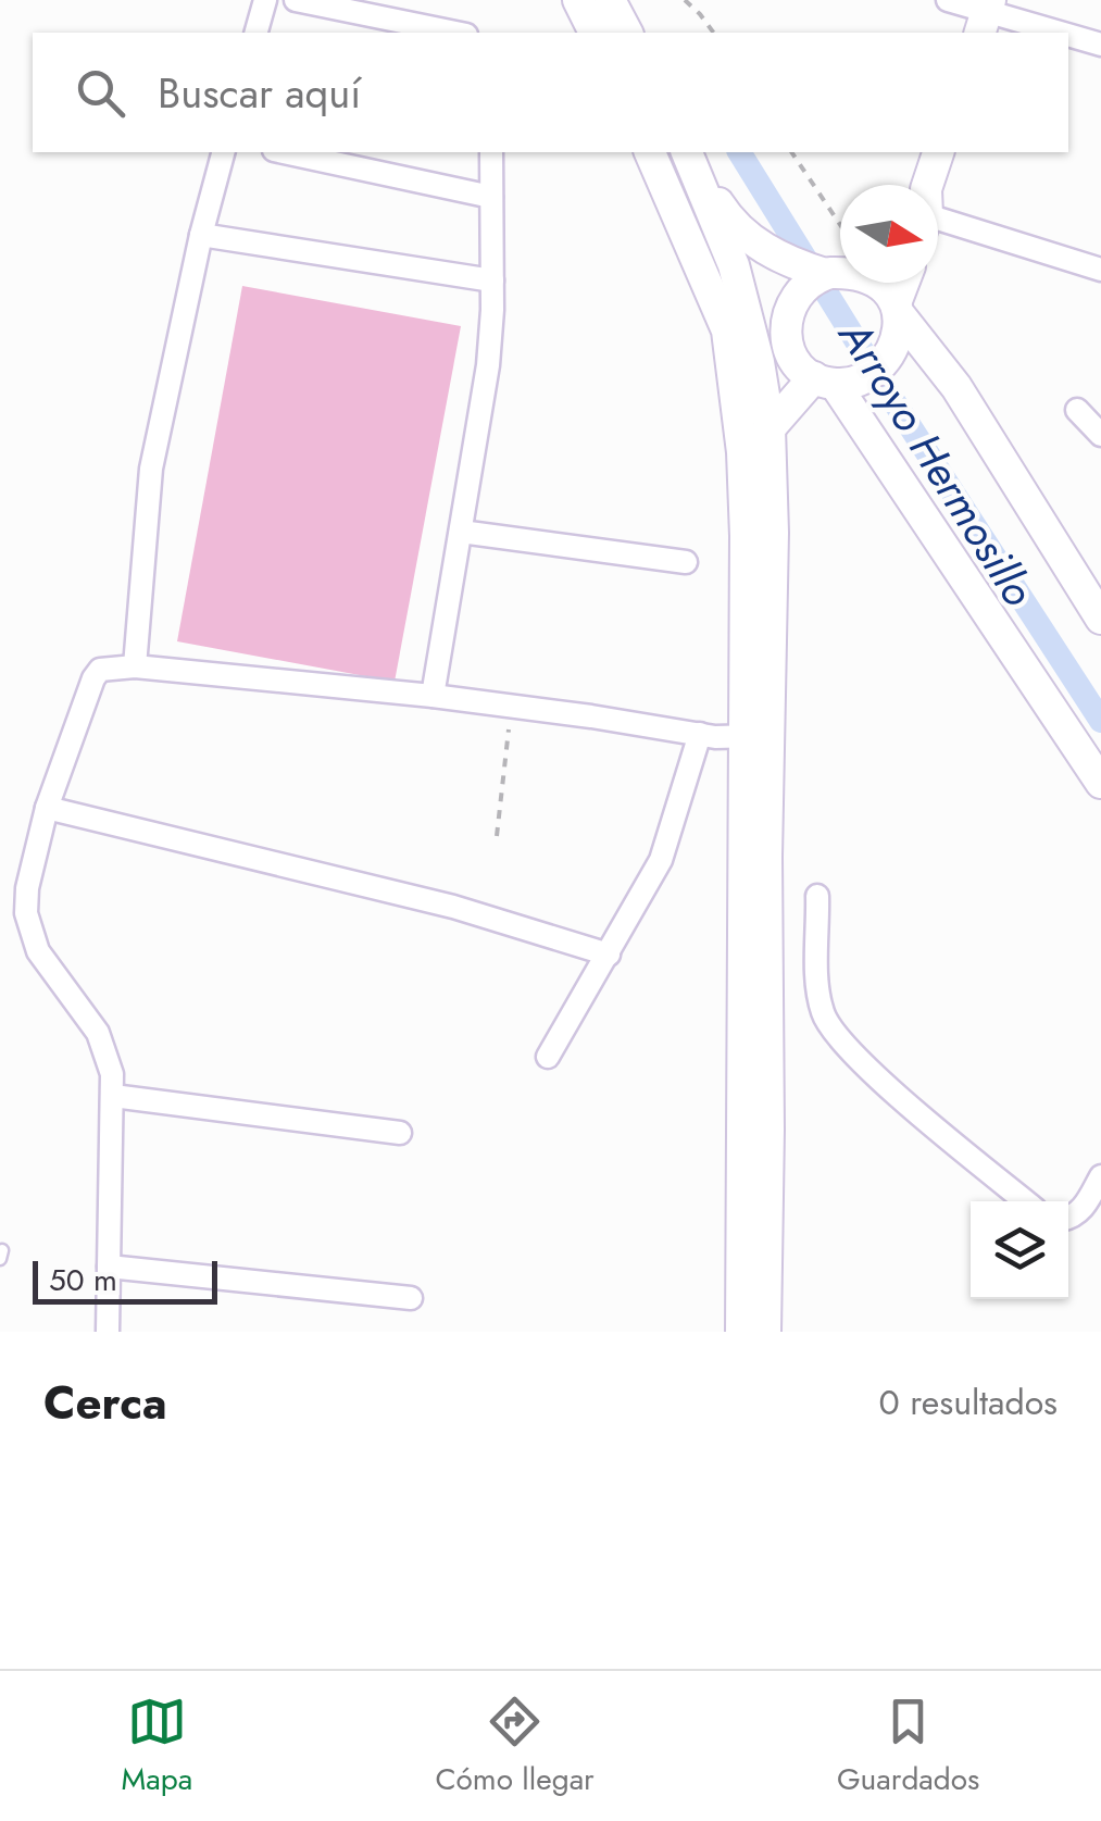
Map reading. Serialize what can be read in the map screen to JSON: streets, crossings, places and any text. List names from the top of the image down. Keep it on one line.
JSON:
{"water":["Arroyo Hermosillo"],"scale_bar":"50 m","north":"right","page":{"search":"Buscar aquí","scale":"50 m","heading":["Cerca","0 resultados"],"nav":["Mapa","Cómo llegar","Guardados"]}}
